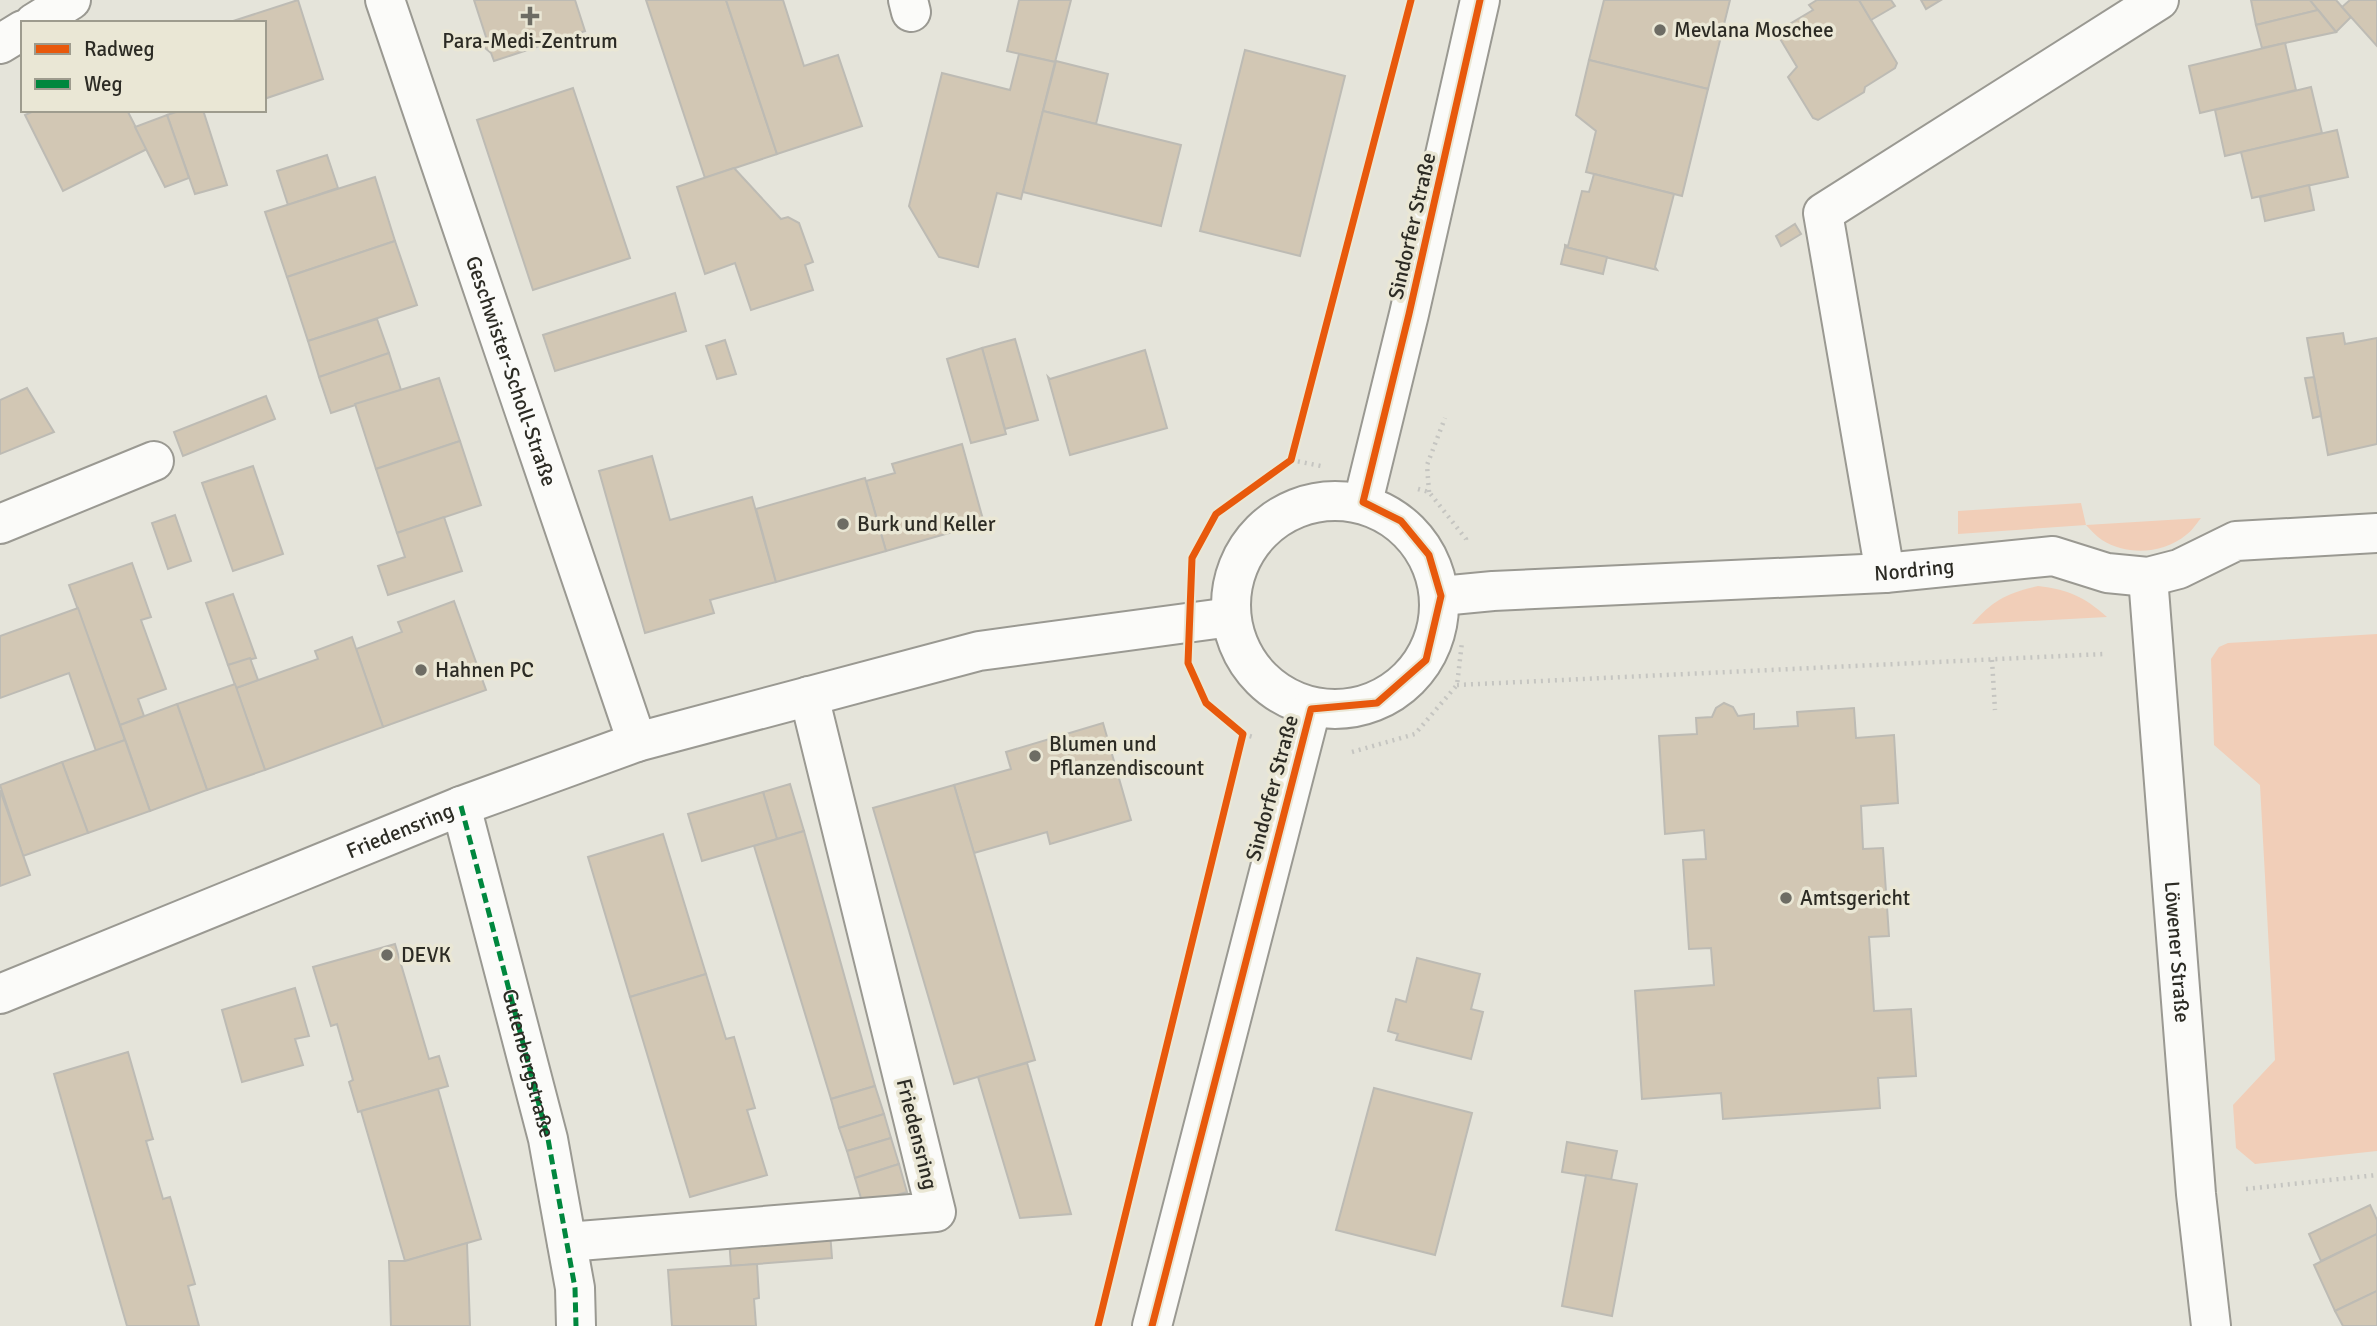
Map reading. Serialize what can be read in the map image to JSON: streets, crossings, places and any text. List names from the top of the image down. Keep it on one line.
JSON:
{"streets":{"street":["Sindorfer Straße","Geschwister-Scholl-Straße","Nordring","Friedensring","Löwener Straße","Gutenbergstraße"]},"crossings":[["Sindorfer Straße","Nordring"],["Sindorfer Straße","Friedensring"],["Geschwister-Scholl-Straße","Friedensring"],["Nordring","Friedensring"],["Nordring","Löwener Straße"],["Friedensring","Gutenbergstraße"]],"places":{"health":["Para-Medi-Zentrum"],"other":["Mevlana Moschee","Burk und Keller","Hahnen PC","Blumen und Pflanzendiscount","Amtsgericht","DEVK"]},"legend":["Radweg","Weg"]}
